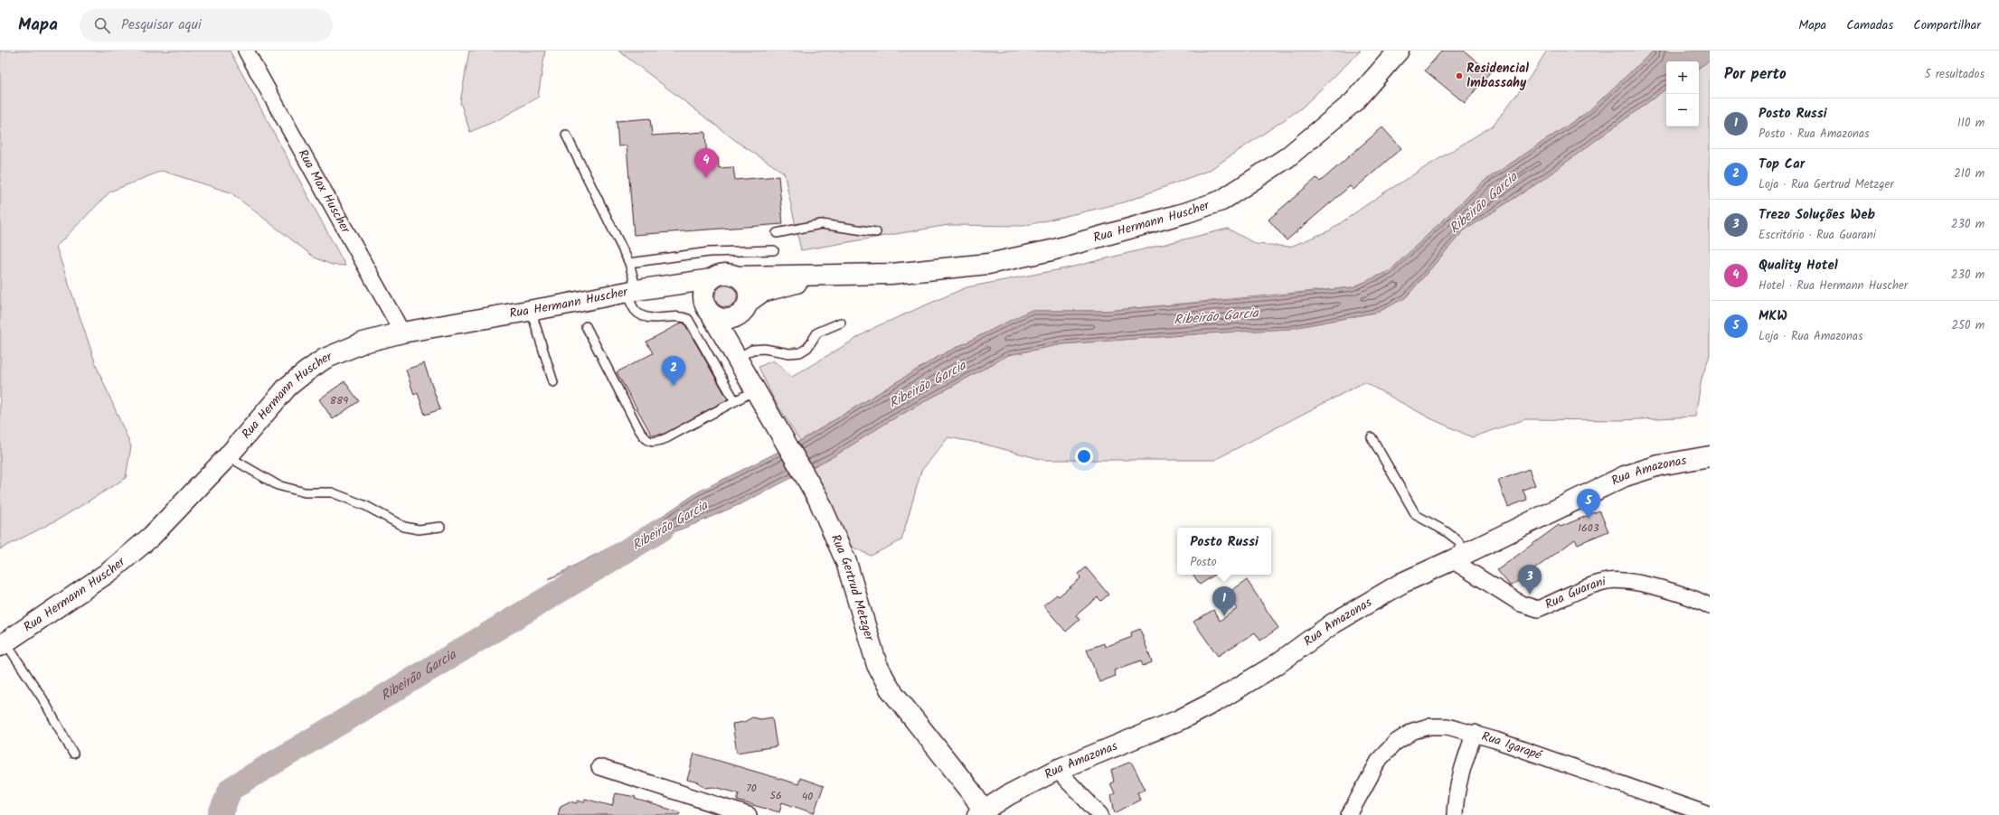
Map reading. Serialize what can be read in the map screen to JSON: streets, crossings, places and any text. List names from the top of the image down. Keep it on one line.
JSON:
{"streets":{"main road":["Rua Hermann Huscher","Rua Amazonas","Rua Gertrud Metzger"],"street":["Rua Max Huscher","Rua Guarani","Rua Igarapé"]},"crossings":[["Rua Max Huscher","Rua Hermann Huscher"],["Rua Hermann Huscher","Rua Gertrud Metzger"],["Rua Amazonas","Rua Gertrud Metzger"],["Rua Amazonas","Rua Guarani"]],"water":["Ribeirão Garcia"],"places":["Residencial Imbassahy"],"house_numbers":["889","1603","70","56","40"],"page":{"header":"Mapa","search":"Pesquisar aqui","nav":["Mapa","Camadas","Compartilhar"],"heading":["Por perto","5 resultados"],"map_buttons":["+","−"],"list":[{"mark":"1","name":"Posto Russi","note":"Posto · Rua Amazonas","value":"110 m"},{"mark":"2","name":"Top Car","note":"Loja · Rua Gertrud Metzger","value":"210 m"},{"mark":"3","name":"Trezo Soluções Web","note":"Escritório · Rua Guarani","value":"230 m"},{"mark":"4","name":"Quality Hotel","note":"Hotel · Rua Hermann Huscher","value":"230 m"},{"mark":"5","name":"MKW","note":"Loja · Rua Amazonas","value":"250 m"}],"pins":["4","2","5","3","1"],"popup":["Posto Russi","Posto"]}}
